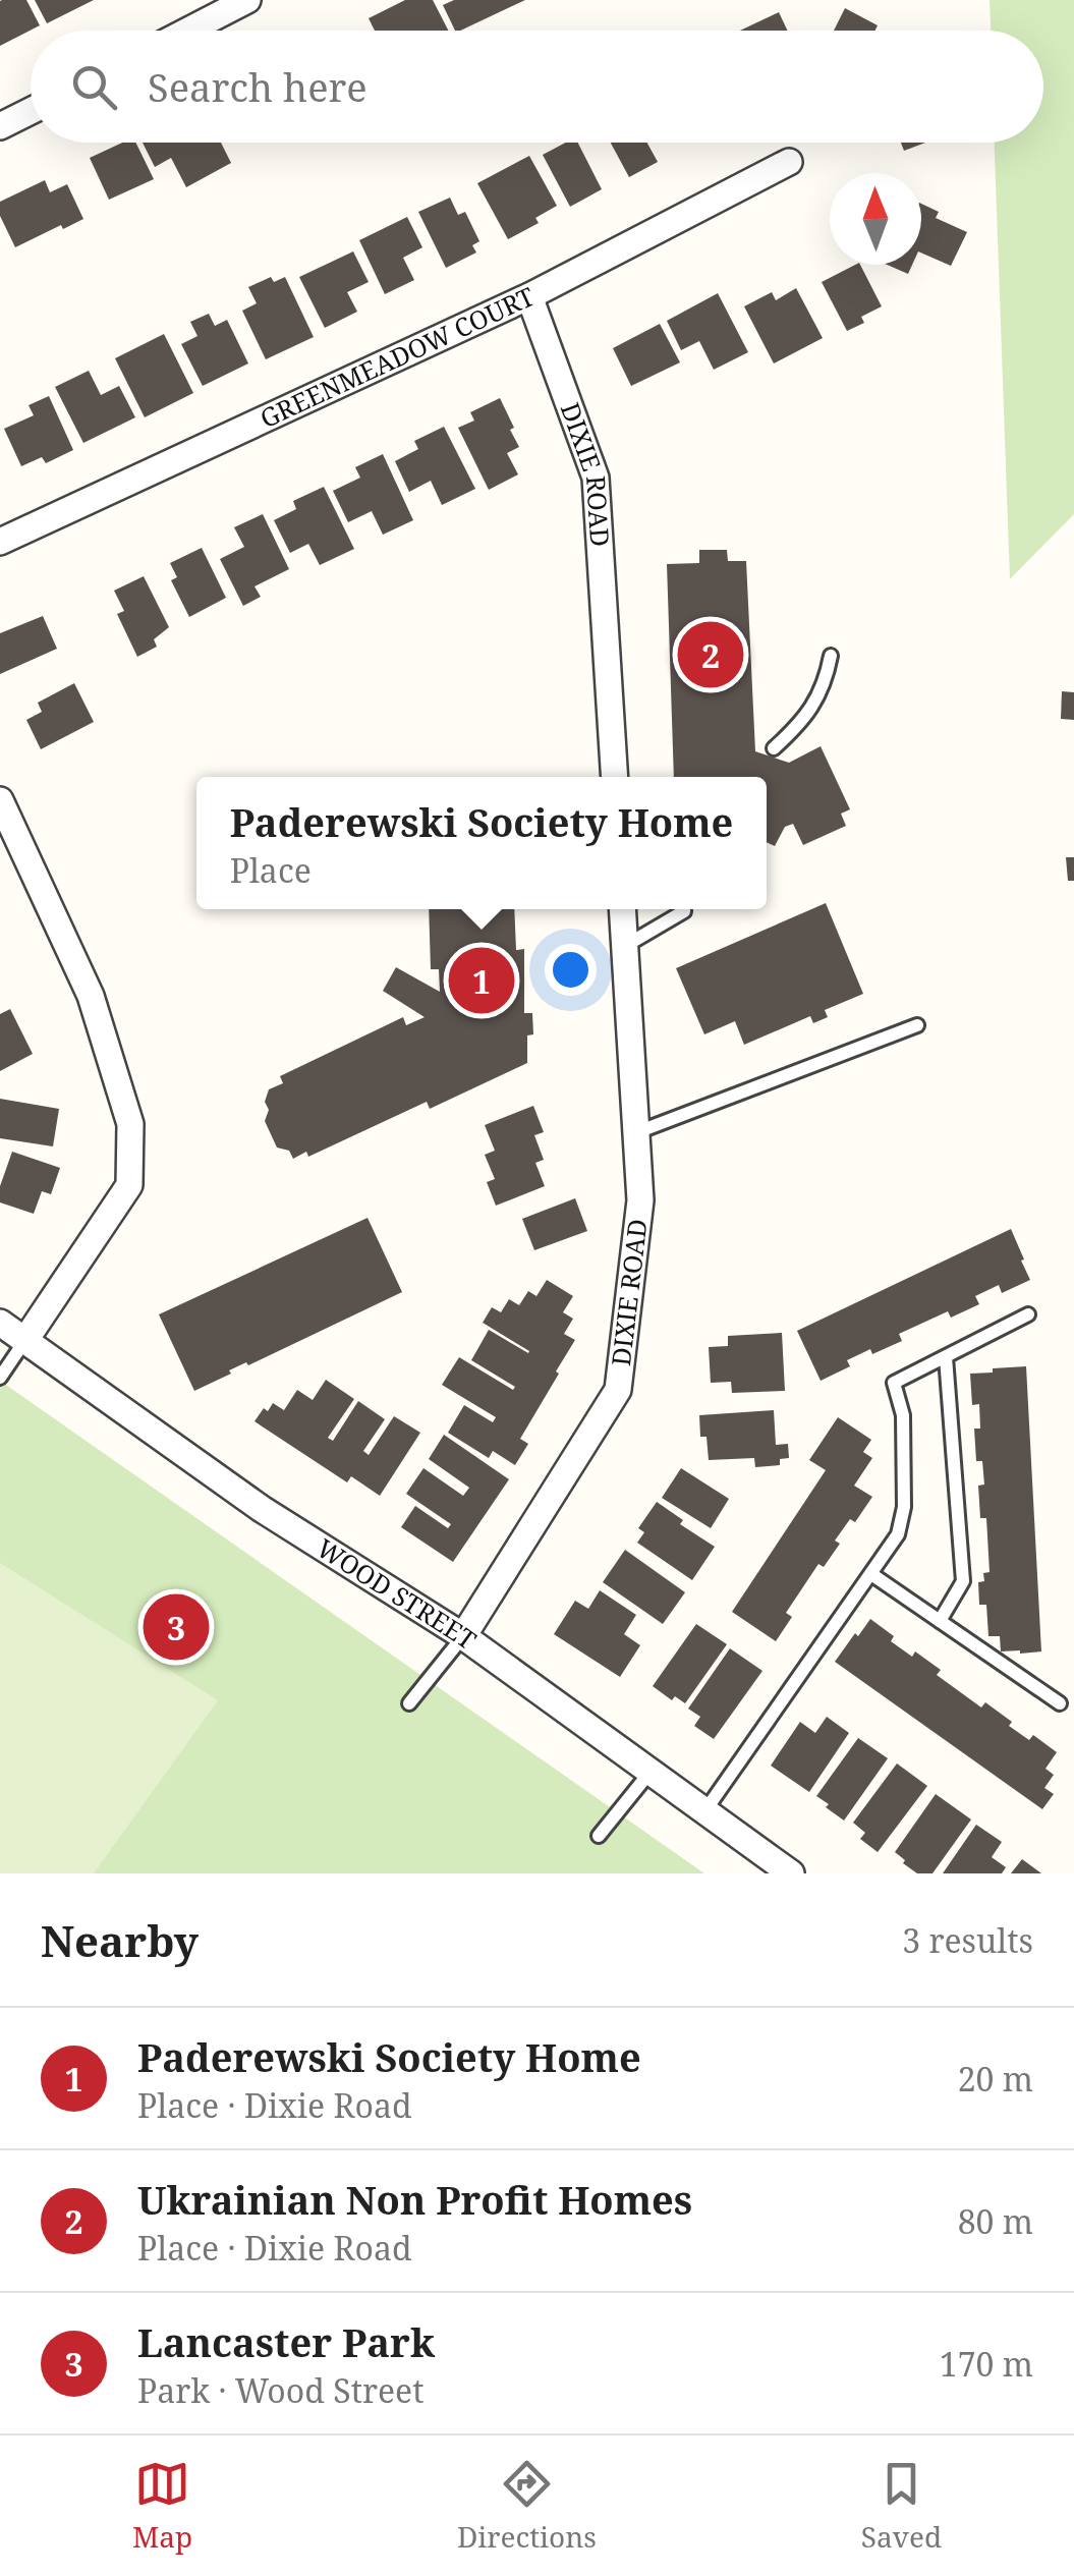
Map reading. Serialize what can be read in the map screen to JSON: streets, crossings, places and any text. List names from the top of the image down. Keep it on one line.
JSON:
{"streets":{"street":["GREENMEADOW COURT","DIXIE ROAD","WOOD STREET"]},"crossings":[["GREENMEADOW COURT","DIXIE ROAD"],["DIXIE ROAD","WOOD STREET"]],"north":"top","page":{"search":"Search here","pins":["2","1","3"],"popup":["Paderewski Society Home","Place"],"heading":["Nearby","3 results"],"list":[{"mark":"1","name":"Paderewski Society Home","note":"Place · Dixie Road","value":"20 m"},{"mark":"2","name":"Ukrainian Non Profit Homes","note":"Place · Dixie Road","value":"80 m"},{"mark":"3","name":"Lancaster Park","note":"Park · Wood Street","value":"170 m"}],"nav":["Map","Directions","Saved"]}}
